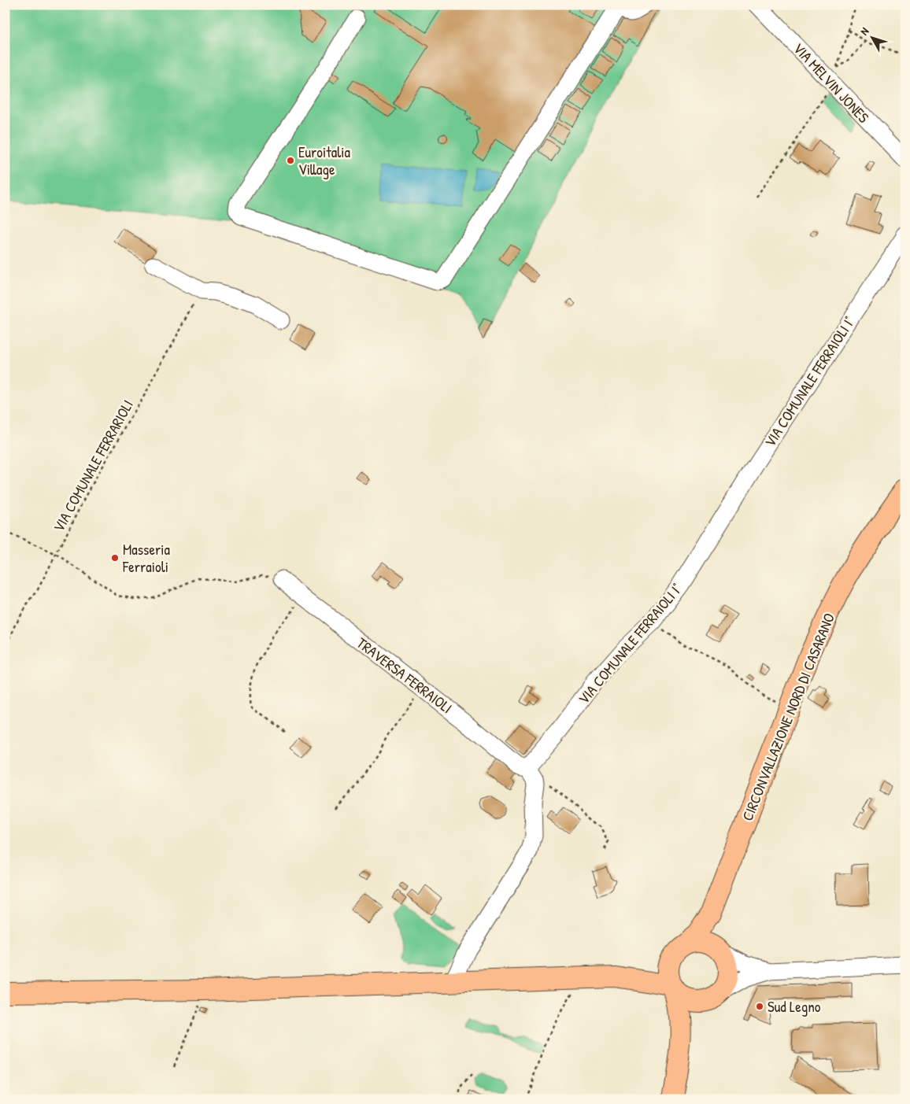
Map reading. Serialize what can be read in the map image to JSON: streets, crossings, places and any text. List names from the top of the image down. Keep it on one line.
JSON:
{"streets":{"main road":["CIRCONVALLAZIONE NORD DI CASARANO"],"street":["VIA MELVIN JONES","VIA COMUNALE FERRAIOLI I°","TRAVERSA FERRAIOLI"],"path":["VIA COMUNALE FERRARIOLI"]},"crossings":[["VIA COMUNALE FERRAIOLI I°","TRAVERSA FERRAIOLI"]],"places":["Euroitalia Village","Masseria Ferraioli","Sud Legno"],"north":"top left"}
